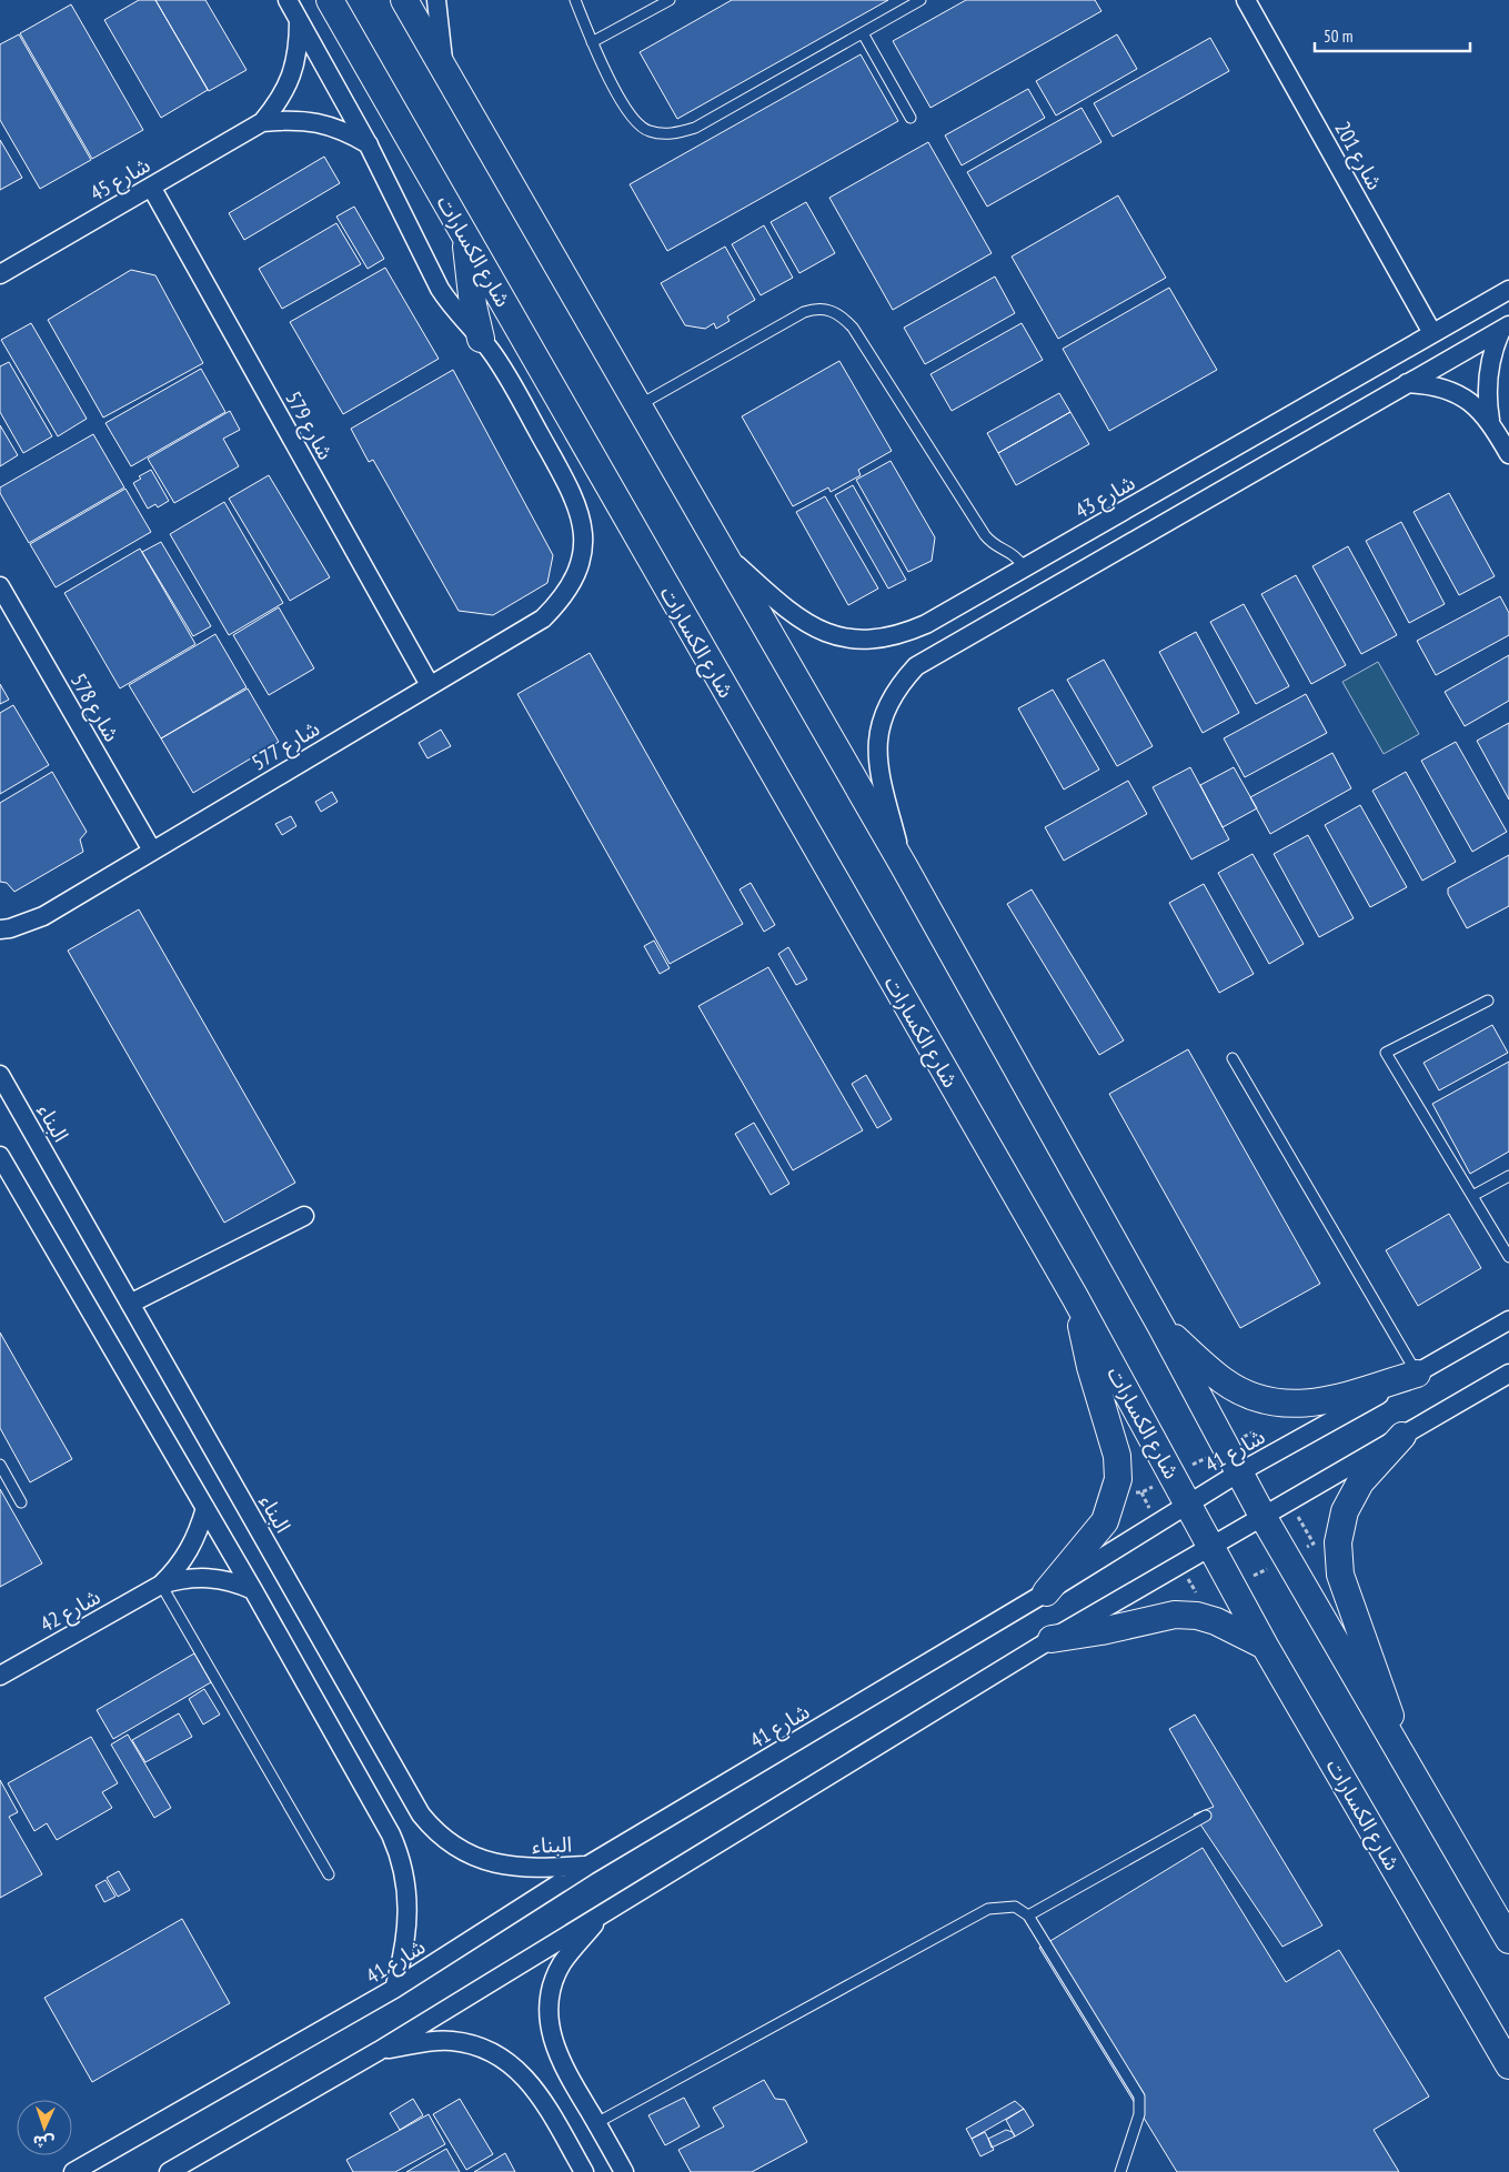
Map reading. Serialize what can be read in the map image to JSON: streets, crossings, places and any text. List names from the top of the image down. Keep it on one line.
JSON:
{"streets":{"street":["شارع 201","شارع 45","شارع الكسارات","شارع 579","شارع 43","شارع 578","شارع 577","البناء","شارع 41","شارع 42"]},"crossings":[["شارع 201","شارع 43"],["شارع 45","شارع الكسارات"],["شارع 45","شارع 579"],["شارع الكسارات","شارع 577"],["شارع الكسارات","شارع 41"],["شارع 579","شارع 577"],["شارع 578","شارع 577"],["البناء","شارع 41"]],"scale_bar":"50 m","north":"bottom"}
